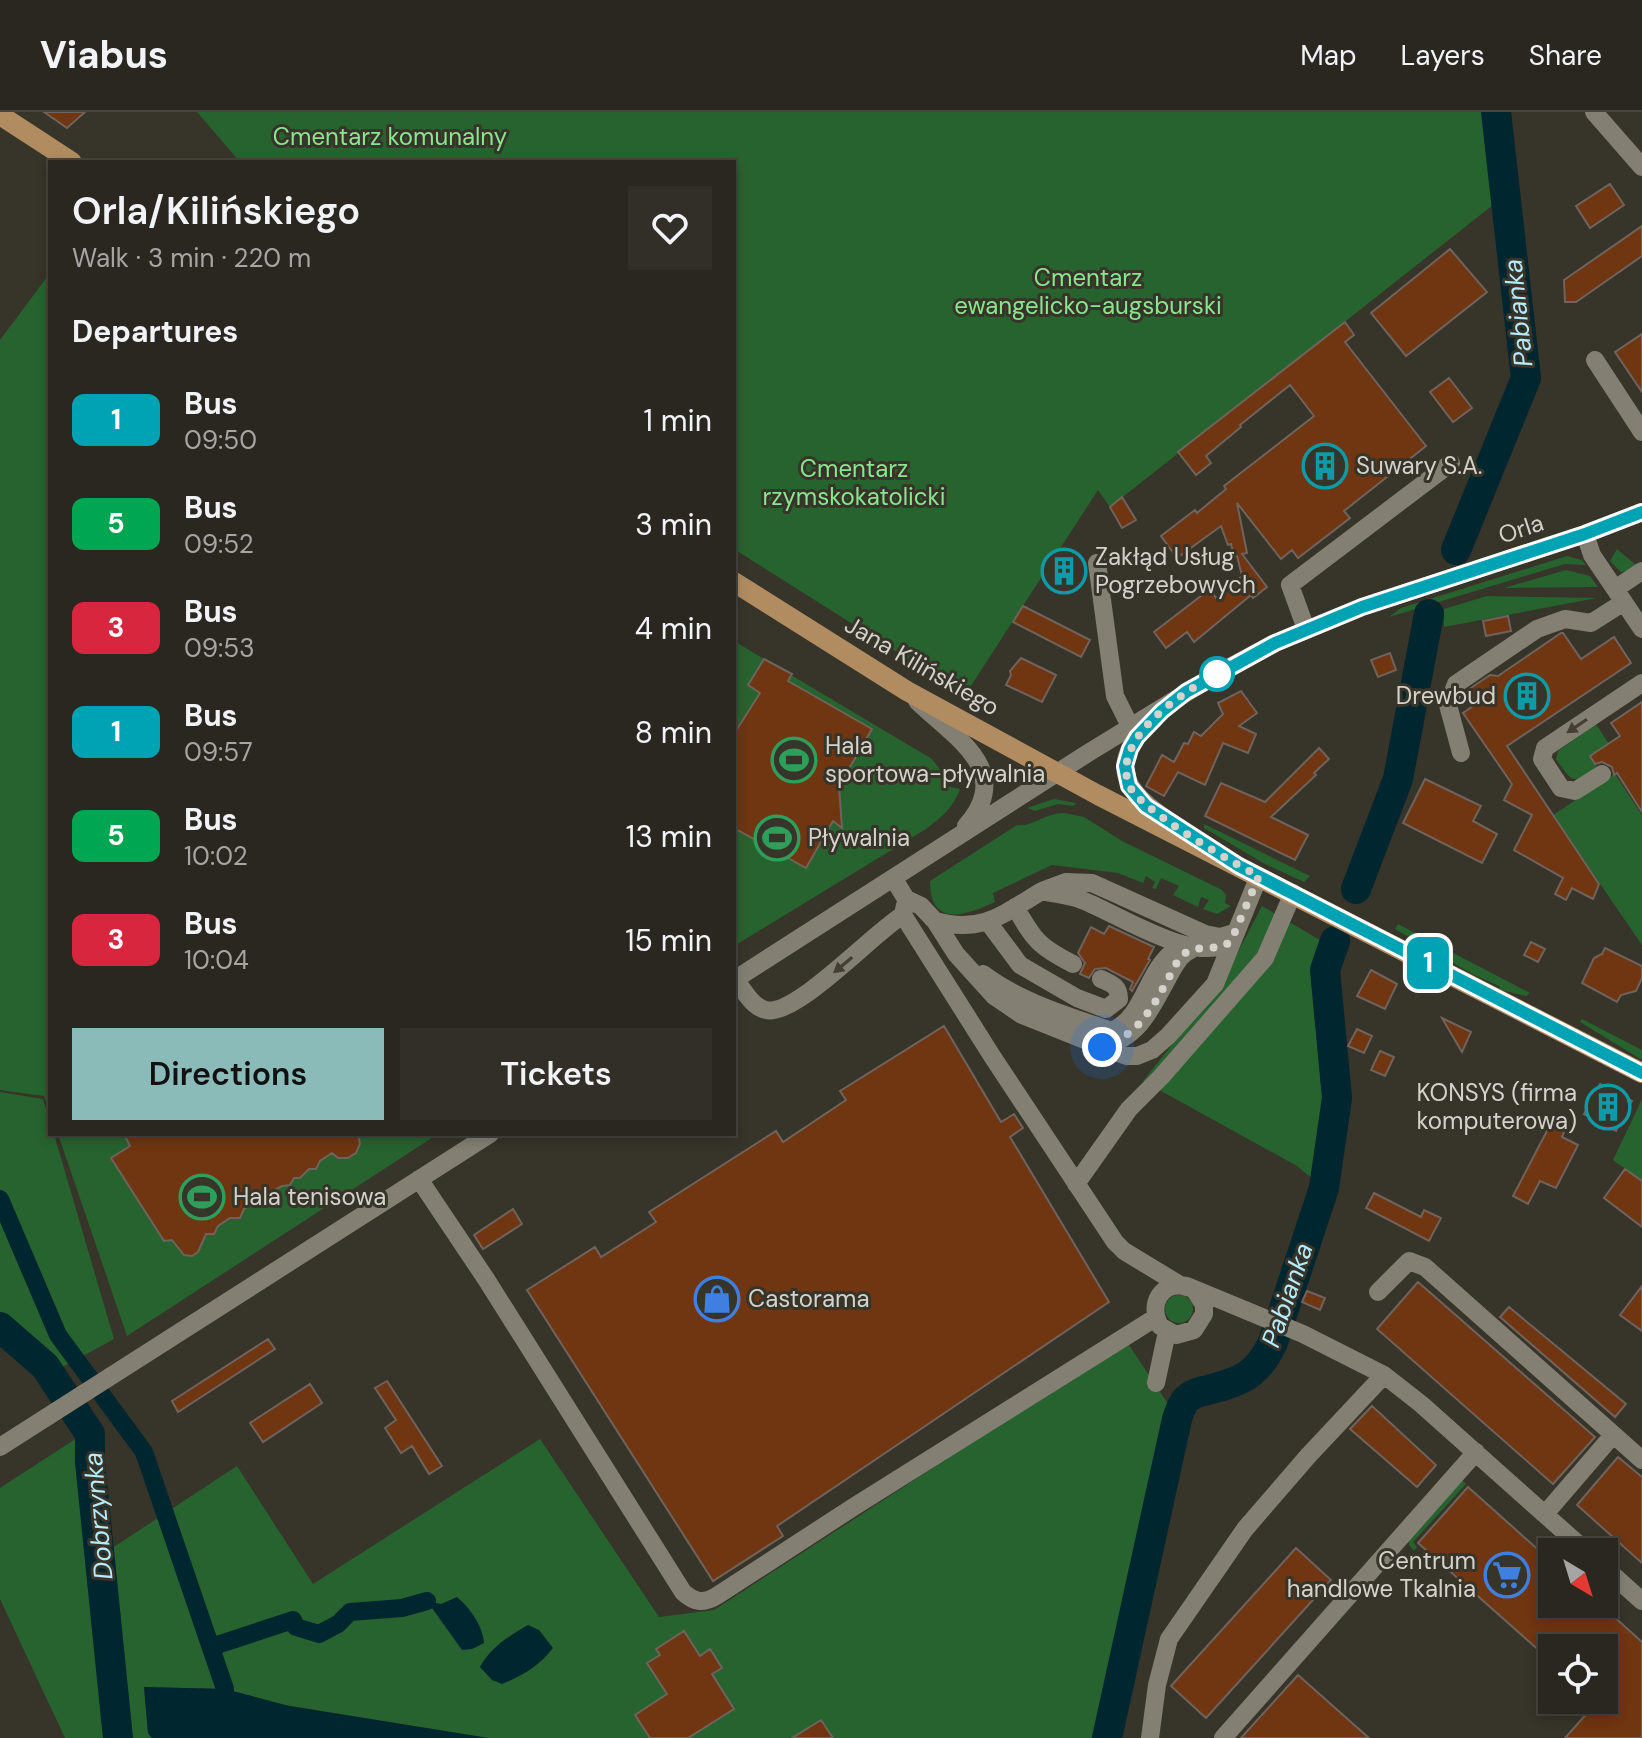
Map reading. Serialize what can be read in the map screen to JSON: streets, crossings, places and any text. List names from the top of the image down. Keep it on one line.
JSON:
{"streets":{"main road":["Jana Kilińskiego"],"street":["Orla"]},"water":["Pabianka","Dobrzynka"],"parks":["Cmentarz komunalny","Cmentarz ewangelicko-augsburski","Cmentarz rzymskokatolicki"],"places":{"building":["Suwary S.A.","Zakłąd Usług Pogrzebowych","Drewbud","KONSYS (firma komputerowa)"],"sports":["Hala sportowa-pływalnia","Pływalnia","Hala tenisowa"],"shop":["Castorama"],"supermarket":["Centrum handlowe Tkalnia"]},"lines":["bus line 1"],"north":"bottom right","page":{"header":"Viabus","nav":["Map","Layers","Share"],"on_map":"1","heading":[["Orla/Kilińskiego","Walk · 3 min · 220 m"],"Departures"],"list":[{"mark":"1","name":"Bus","note":"09:50","value":"1 min"},{"mark":"5","name":"Bus","note":"09:52","value":"3 min"},{"mark":"3","name":"Bus","note":"09:53","value":"4 min"},{"mark":"1","name":"Bus","note":"09:57","value":"8 min"},{"mark":"5","name":"Bus","note":"10:02","value":"13 min"},{"mark":"3","name":"Bus","note":"10:04","value":"15 min"}],"buttons":["Directions","Tickets"]}}
